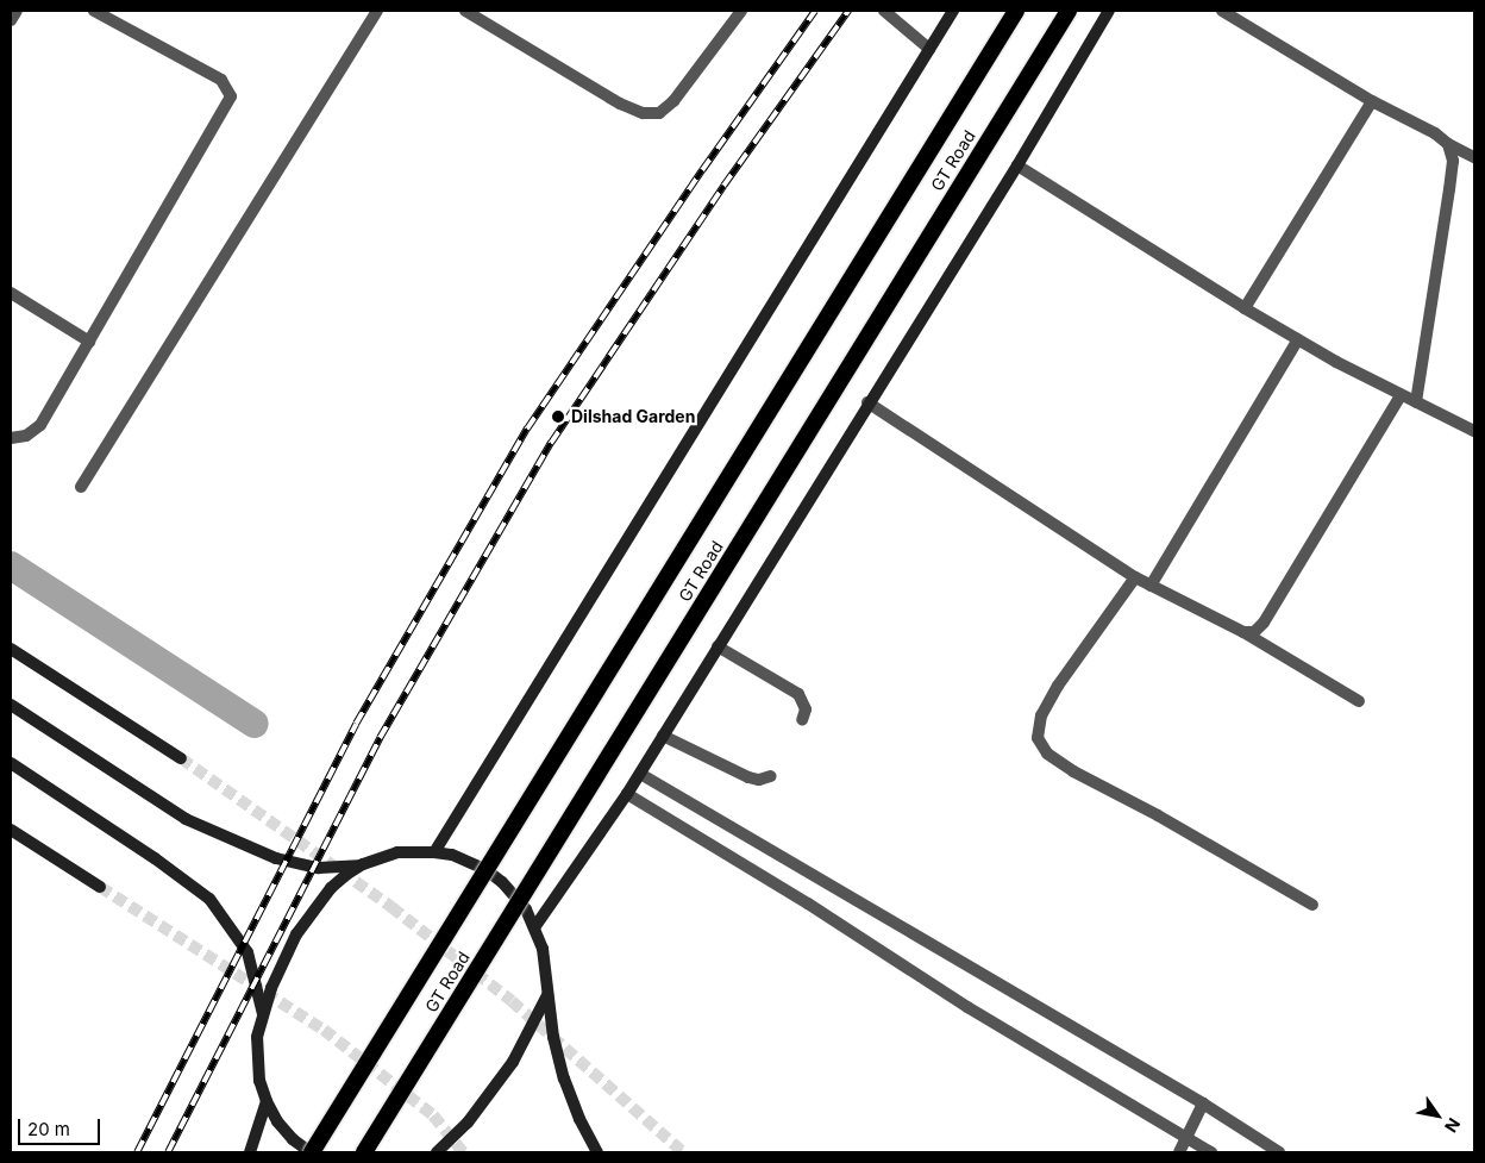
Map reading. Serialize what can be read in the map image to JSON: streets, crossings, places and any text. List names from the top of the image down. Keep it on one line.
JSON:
{"streets":{"highway":["GT Road"]},"places":["Dilshad Garden"],"scale_bar":"20 m","north":"bottom right"}
